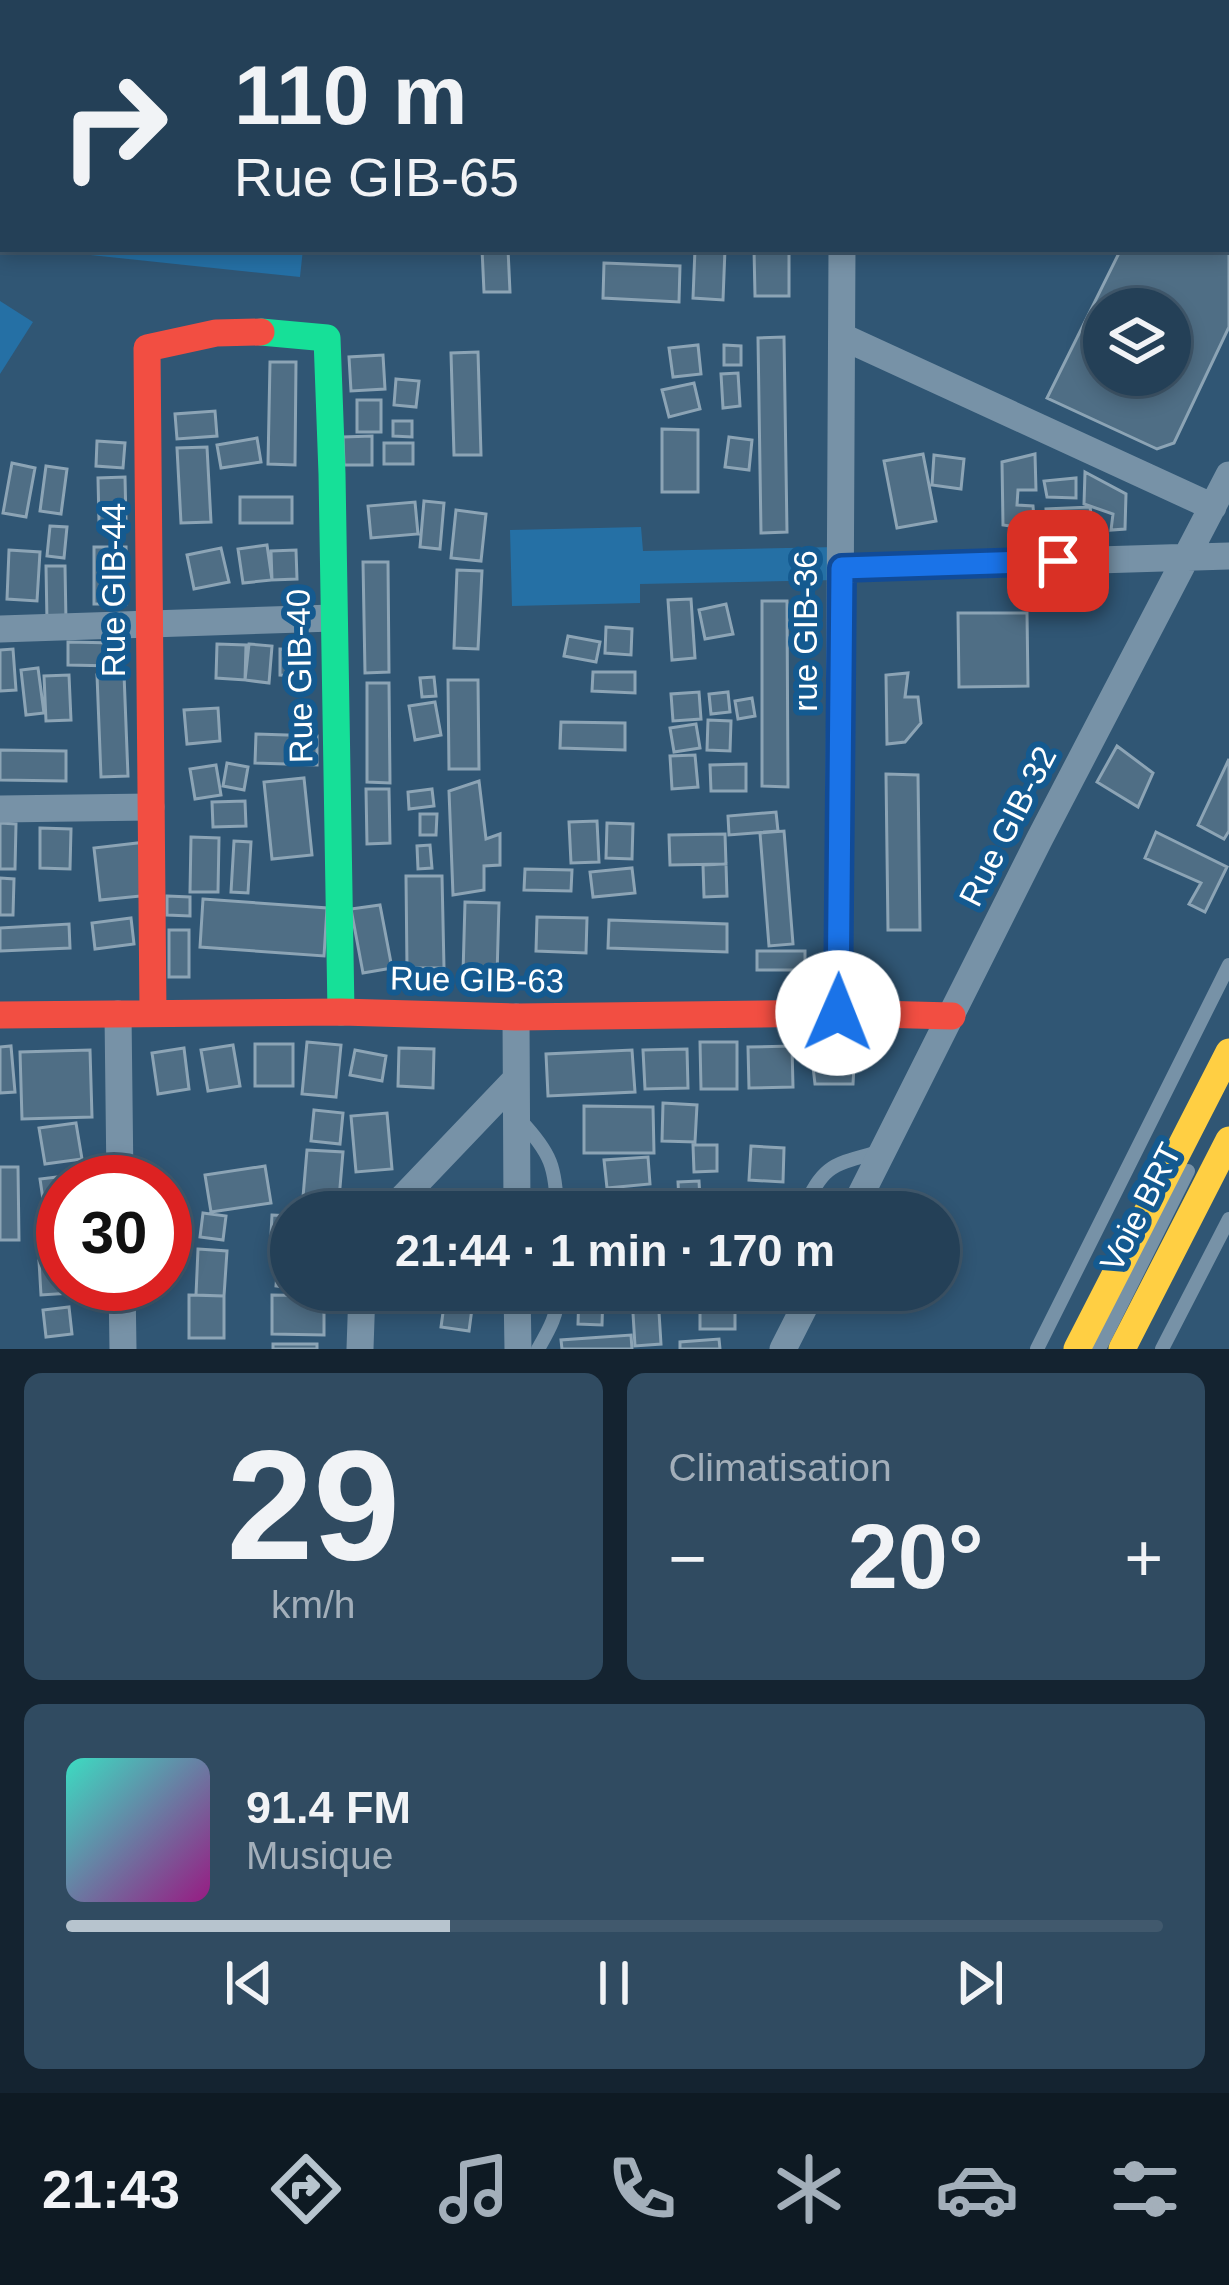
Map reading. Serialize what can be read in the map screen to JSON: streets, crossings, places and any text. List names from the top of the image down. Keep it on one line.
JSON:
{"streets":{"street":["Rue GIB-44","rue GIB-36","Rue GIB-40","Rue GIB-32","Rue GIB-63"],"lane":["Voie BRT"]},"crossings":[["Rue GIB-44","Rue GIB-40"],["Rue GIB-44","Rue GIB-63"],["rue GIB-36","Rue GIB-63"],["Rue GIB-40","Rue GIB-63"],["Rue GIB-32","Rue GIB-63"]],"page":{"turn":["110 m","Rue GIB-65"],"limit":"30","trip":"21:44 · 1 min · 170 m","tile":[["29","km/h"],"Climatisation"],"heat":["−","20°","+"],"song":["91.4 FM","Musique"],"tabs":"21:43"}}
